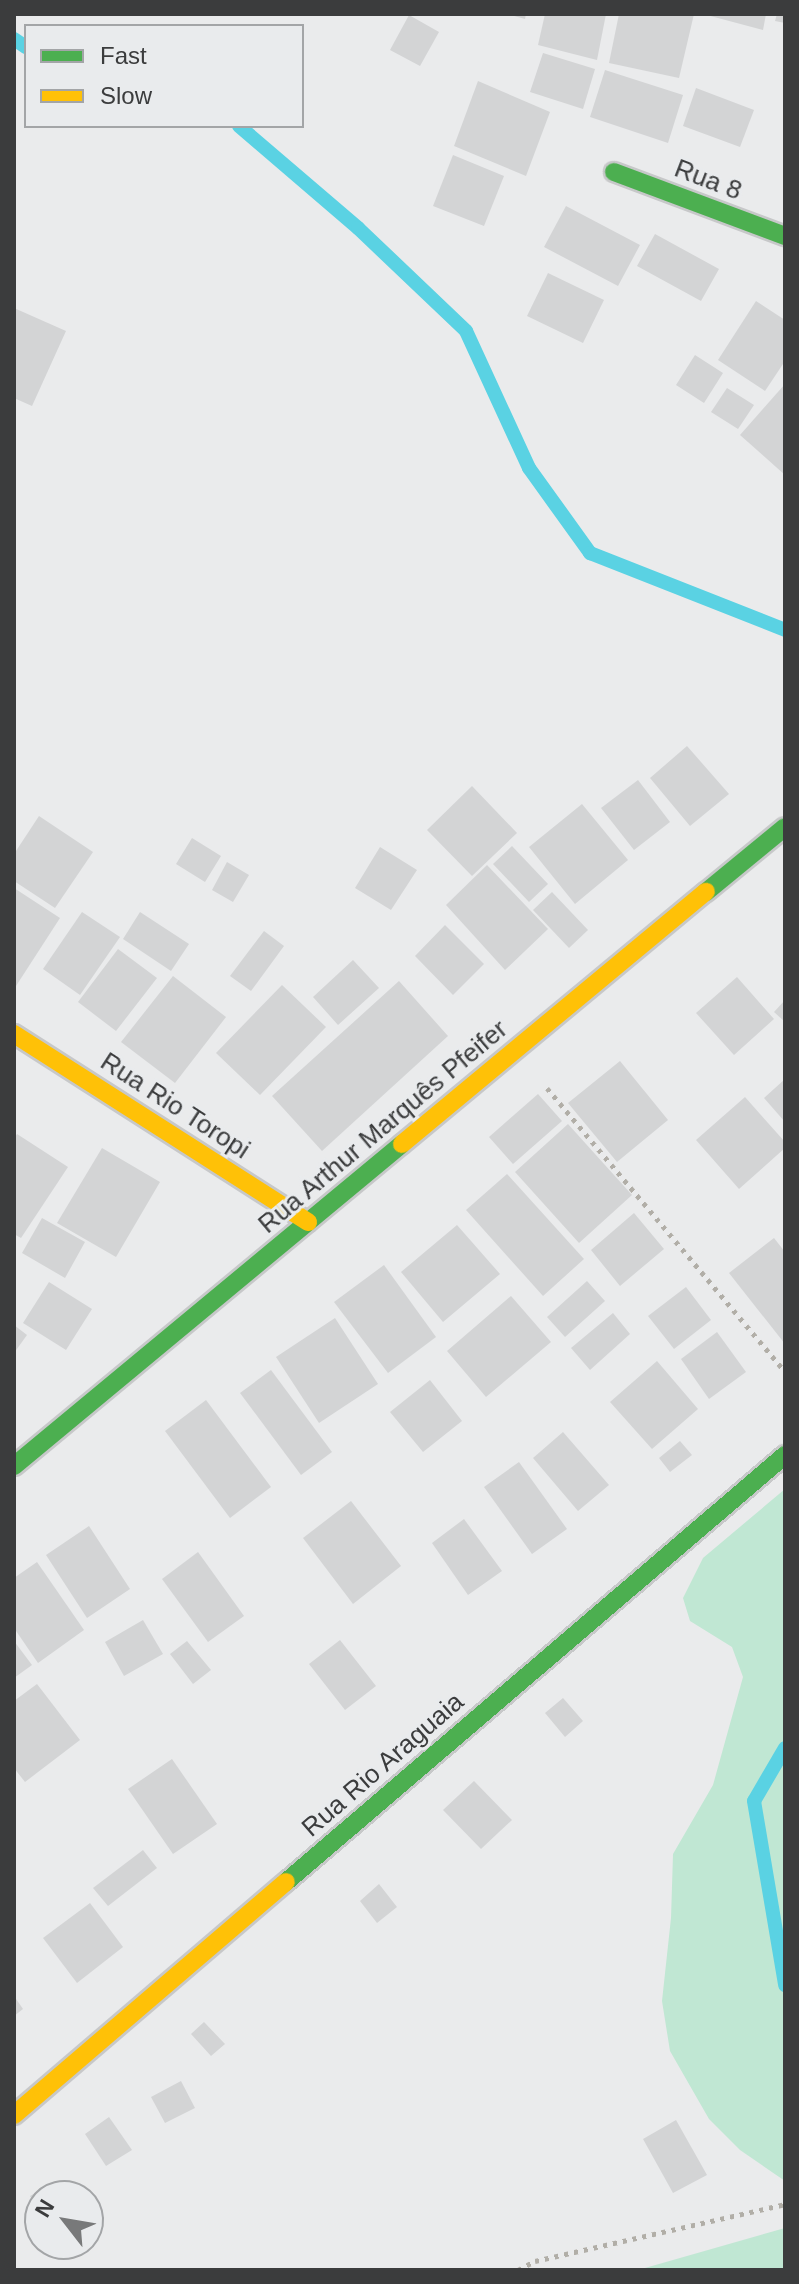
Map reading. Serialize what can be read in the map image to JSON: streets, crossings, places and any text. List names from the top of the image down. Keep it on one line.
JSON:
{"streets":{"street":["Rua 8","Rua Rio Toropi","Rua Arthur Marquês Pfeifer","Rua Rio Araguaia"]},"crossings":[["Rua Rio Toropi","Rua Arthur Marquês Pfeifer"]],"legend":["Fast","Slow"],"north":"top left"}
